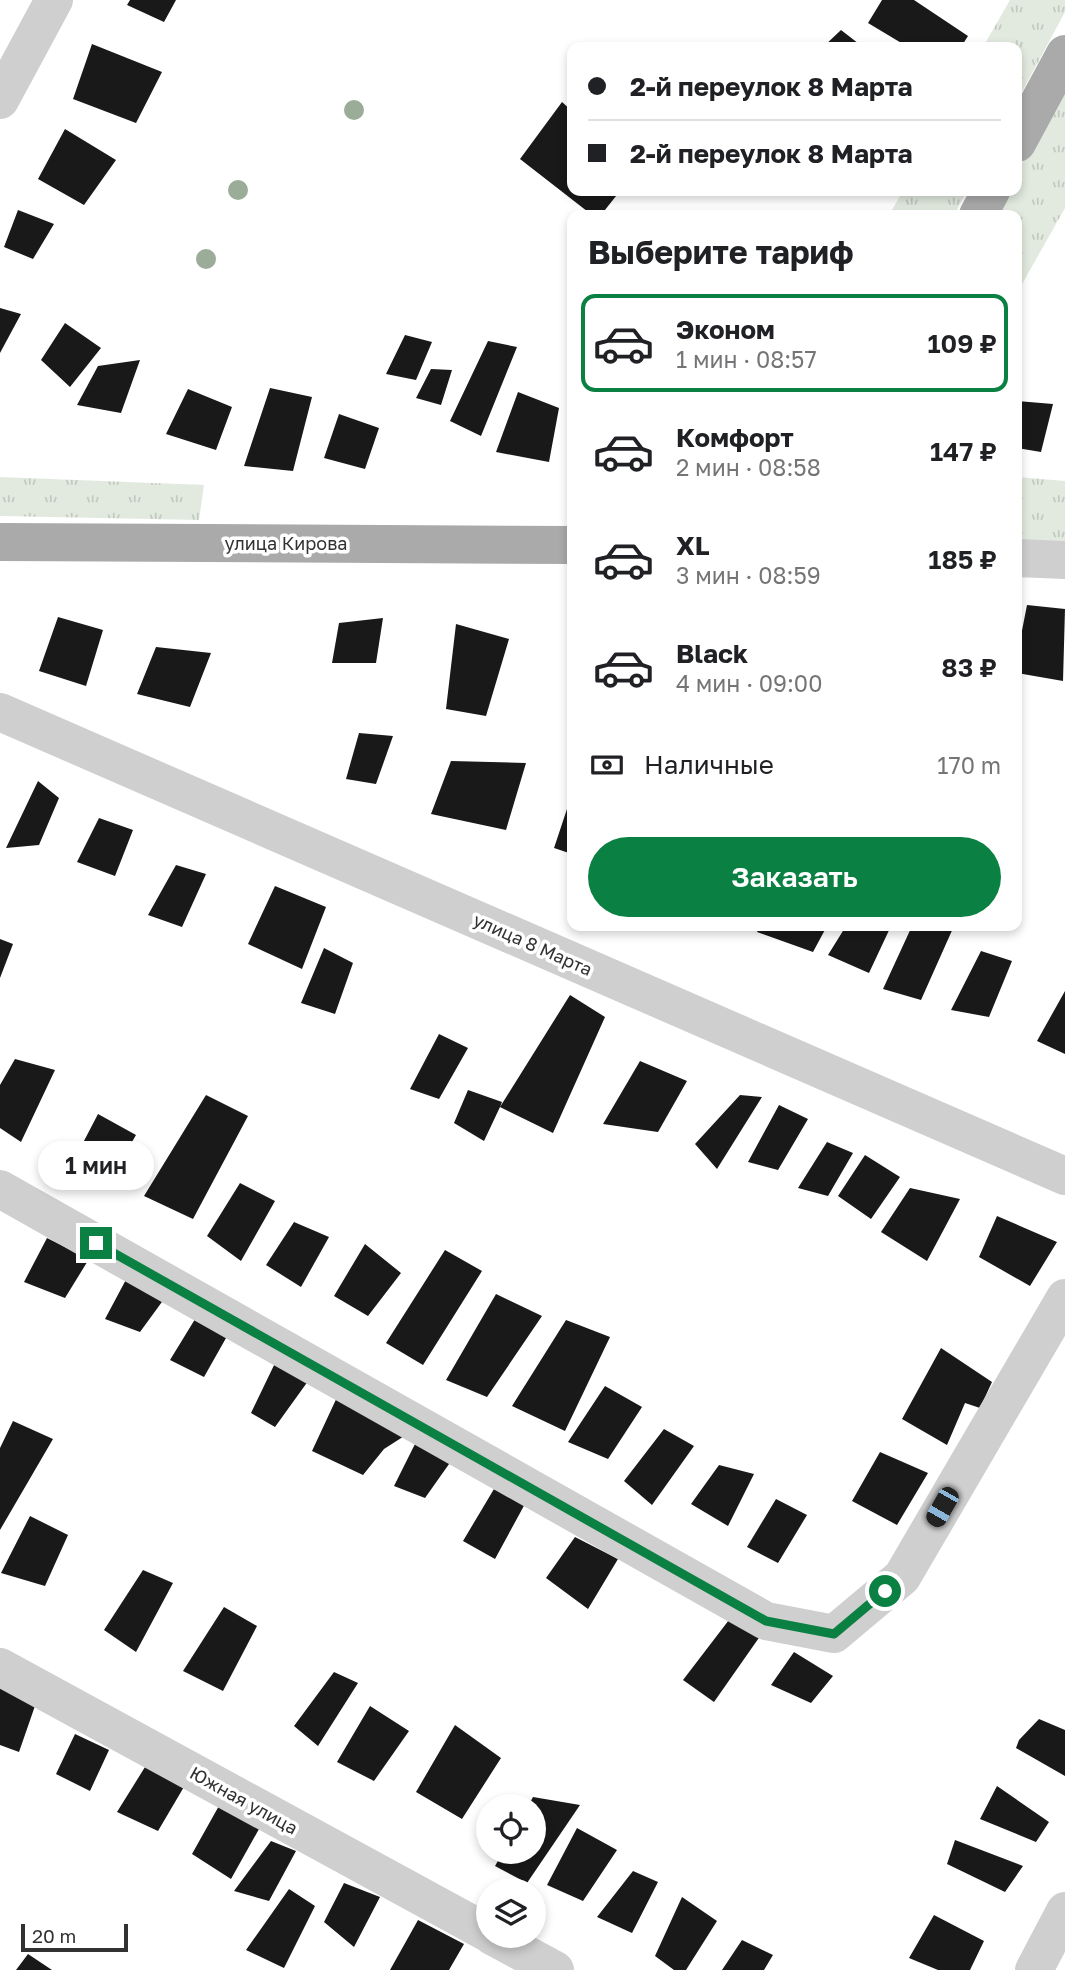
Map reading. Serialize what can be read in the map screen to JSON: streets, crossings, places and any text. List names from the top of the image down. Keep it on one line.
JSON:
{"streets":{"main road":["улица Кирова"],"street":["улица 8 Марта","Южная улица"]},"scale_bar":"20 m","page":{"banner":["2-й переулок 8 Марта","2-й переулок 8 Марта"],"heading":"Выберите тариф","list":[{"name":"Эконом","note":"1 мин · 08:57","value":"109 ₽"},{"name":"Комфорт","note":"2 мин · 08:58","value":"147 ₽"},{"name":"XL","note":"3 мин · 08:59","value":"185 ₽"},{"name":"Black","note":"4 мин · 09:00","value":"83 ₽"}],"pay":["Наличные","170 m"],"buttons":"Заказать","bubble":"1 мин","scale":"20 m"}}
